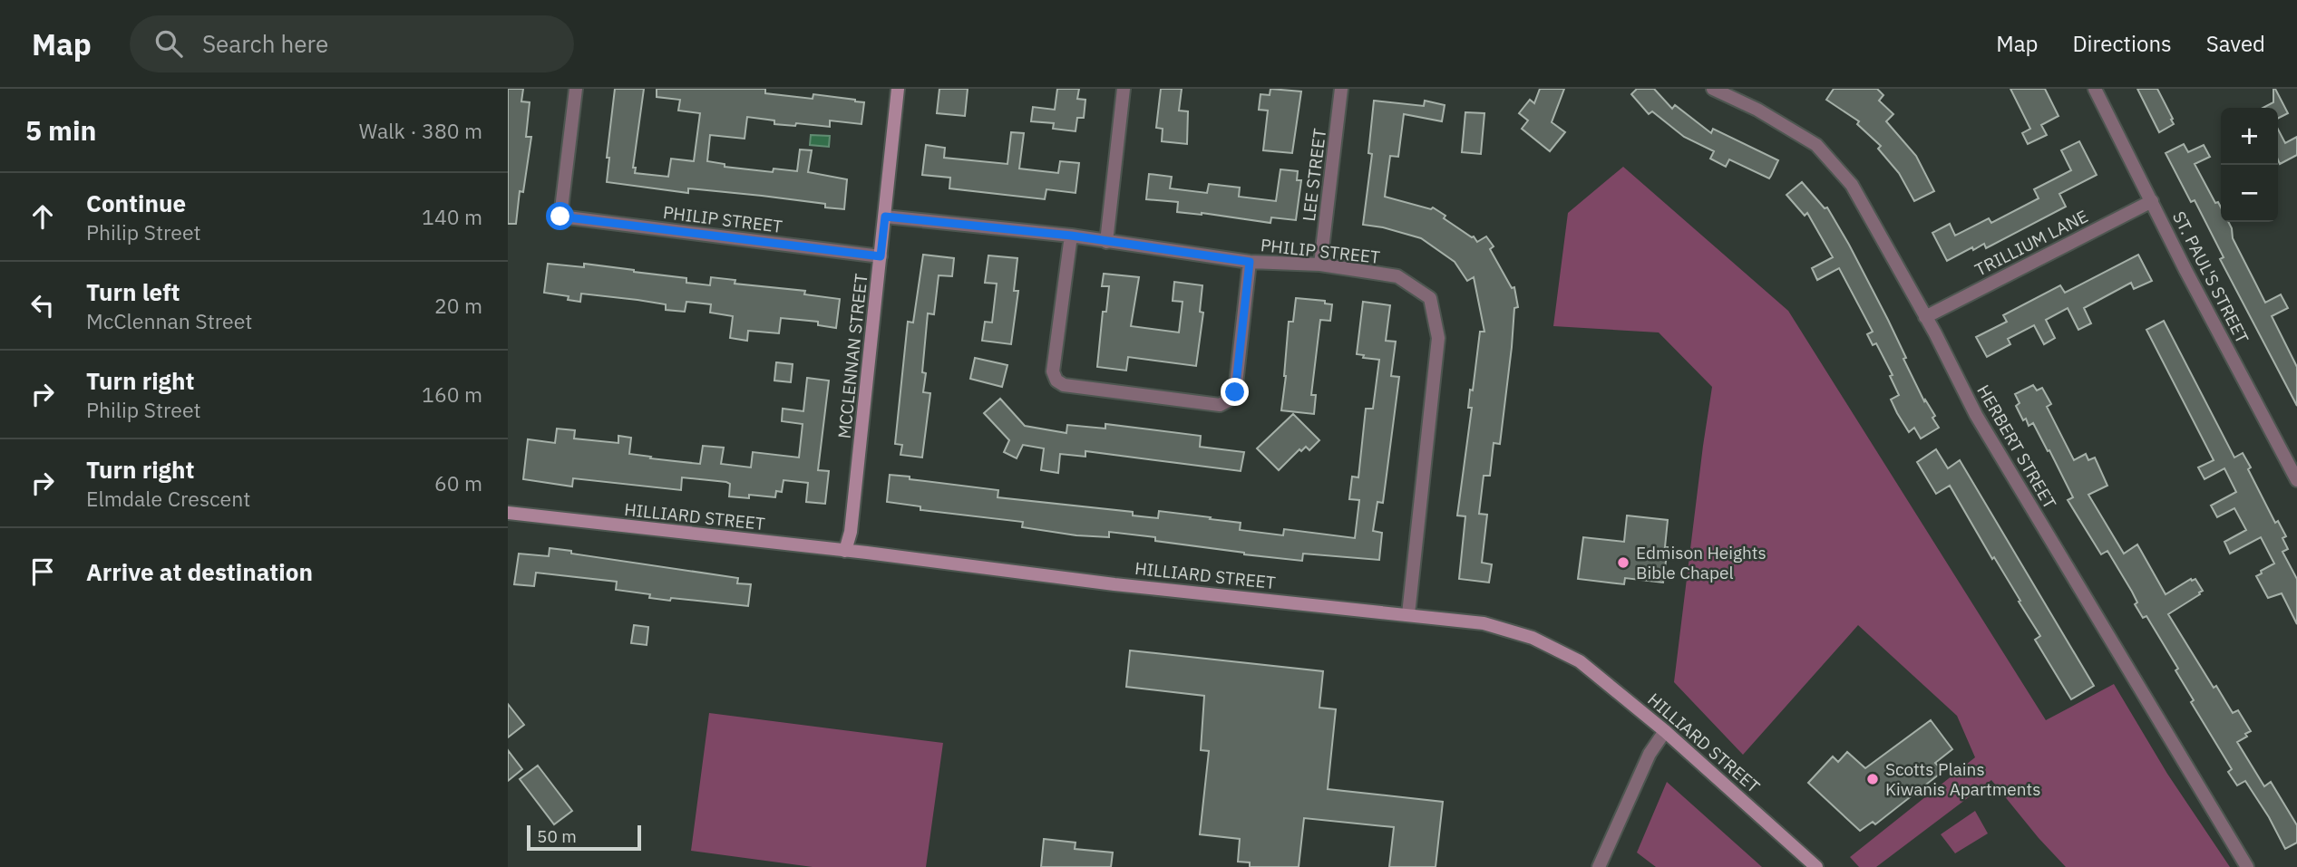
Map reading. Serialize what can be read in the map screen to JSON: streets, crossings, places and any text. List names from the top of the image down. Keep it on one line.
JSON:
{"streets":{"street":["LEE STREET","PHILIP STREET","TRILLIUM LANE","ST. PAUL'S STREET","MCCLENNAN STREET","HERBERT STREET","HILLIARD STREET"]},"crossings":[["LEE STREET","PHILIP STREET"],["PHILIP STREET","MCCLENNAN STREET"],["PHILIP STREET","HILLIARD STREET"],["TRILLIUM LANE","ST. PAUL'S STREET"],["TRILLIUM LANE","HERBERT STREET"],["MCCLENNAN STREET","HILLIARD STREET"]],"places":["Edmison Heights Bible Chapel","Scotts Plains Kiwanis Apartments"],"scale_bar":"50 m","page":{"header":"Map","search":"Search here","nav":["Map","Directions","Saved"],"heading":["5 min","Walk · 380 m"],"map_buttons":["+","−"],"list":[["Continue","Philip Street","140 m"],["Turn left","McClennan Street","20 m"],["Turn right","Philip Street","160 m"],["Turn right","Elmdale Crescent","60 m"],"Arrive at destination"],"scale":"50 m"}}
